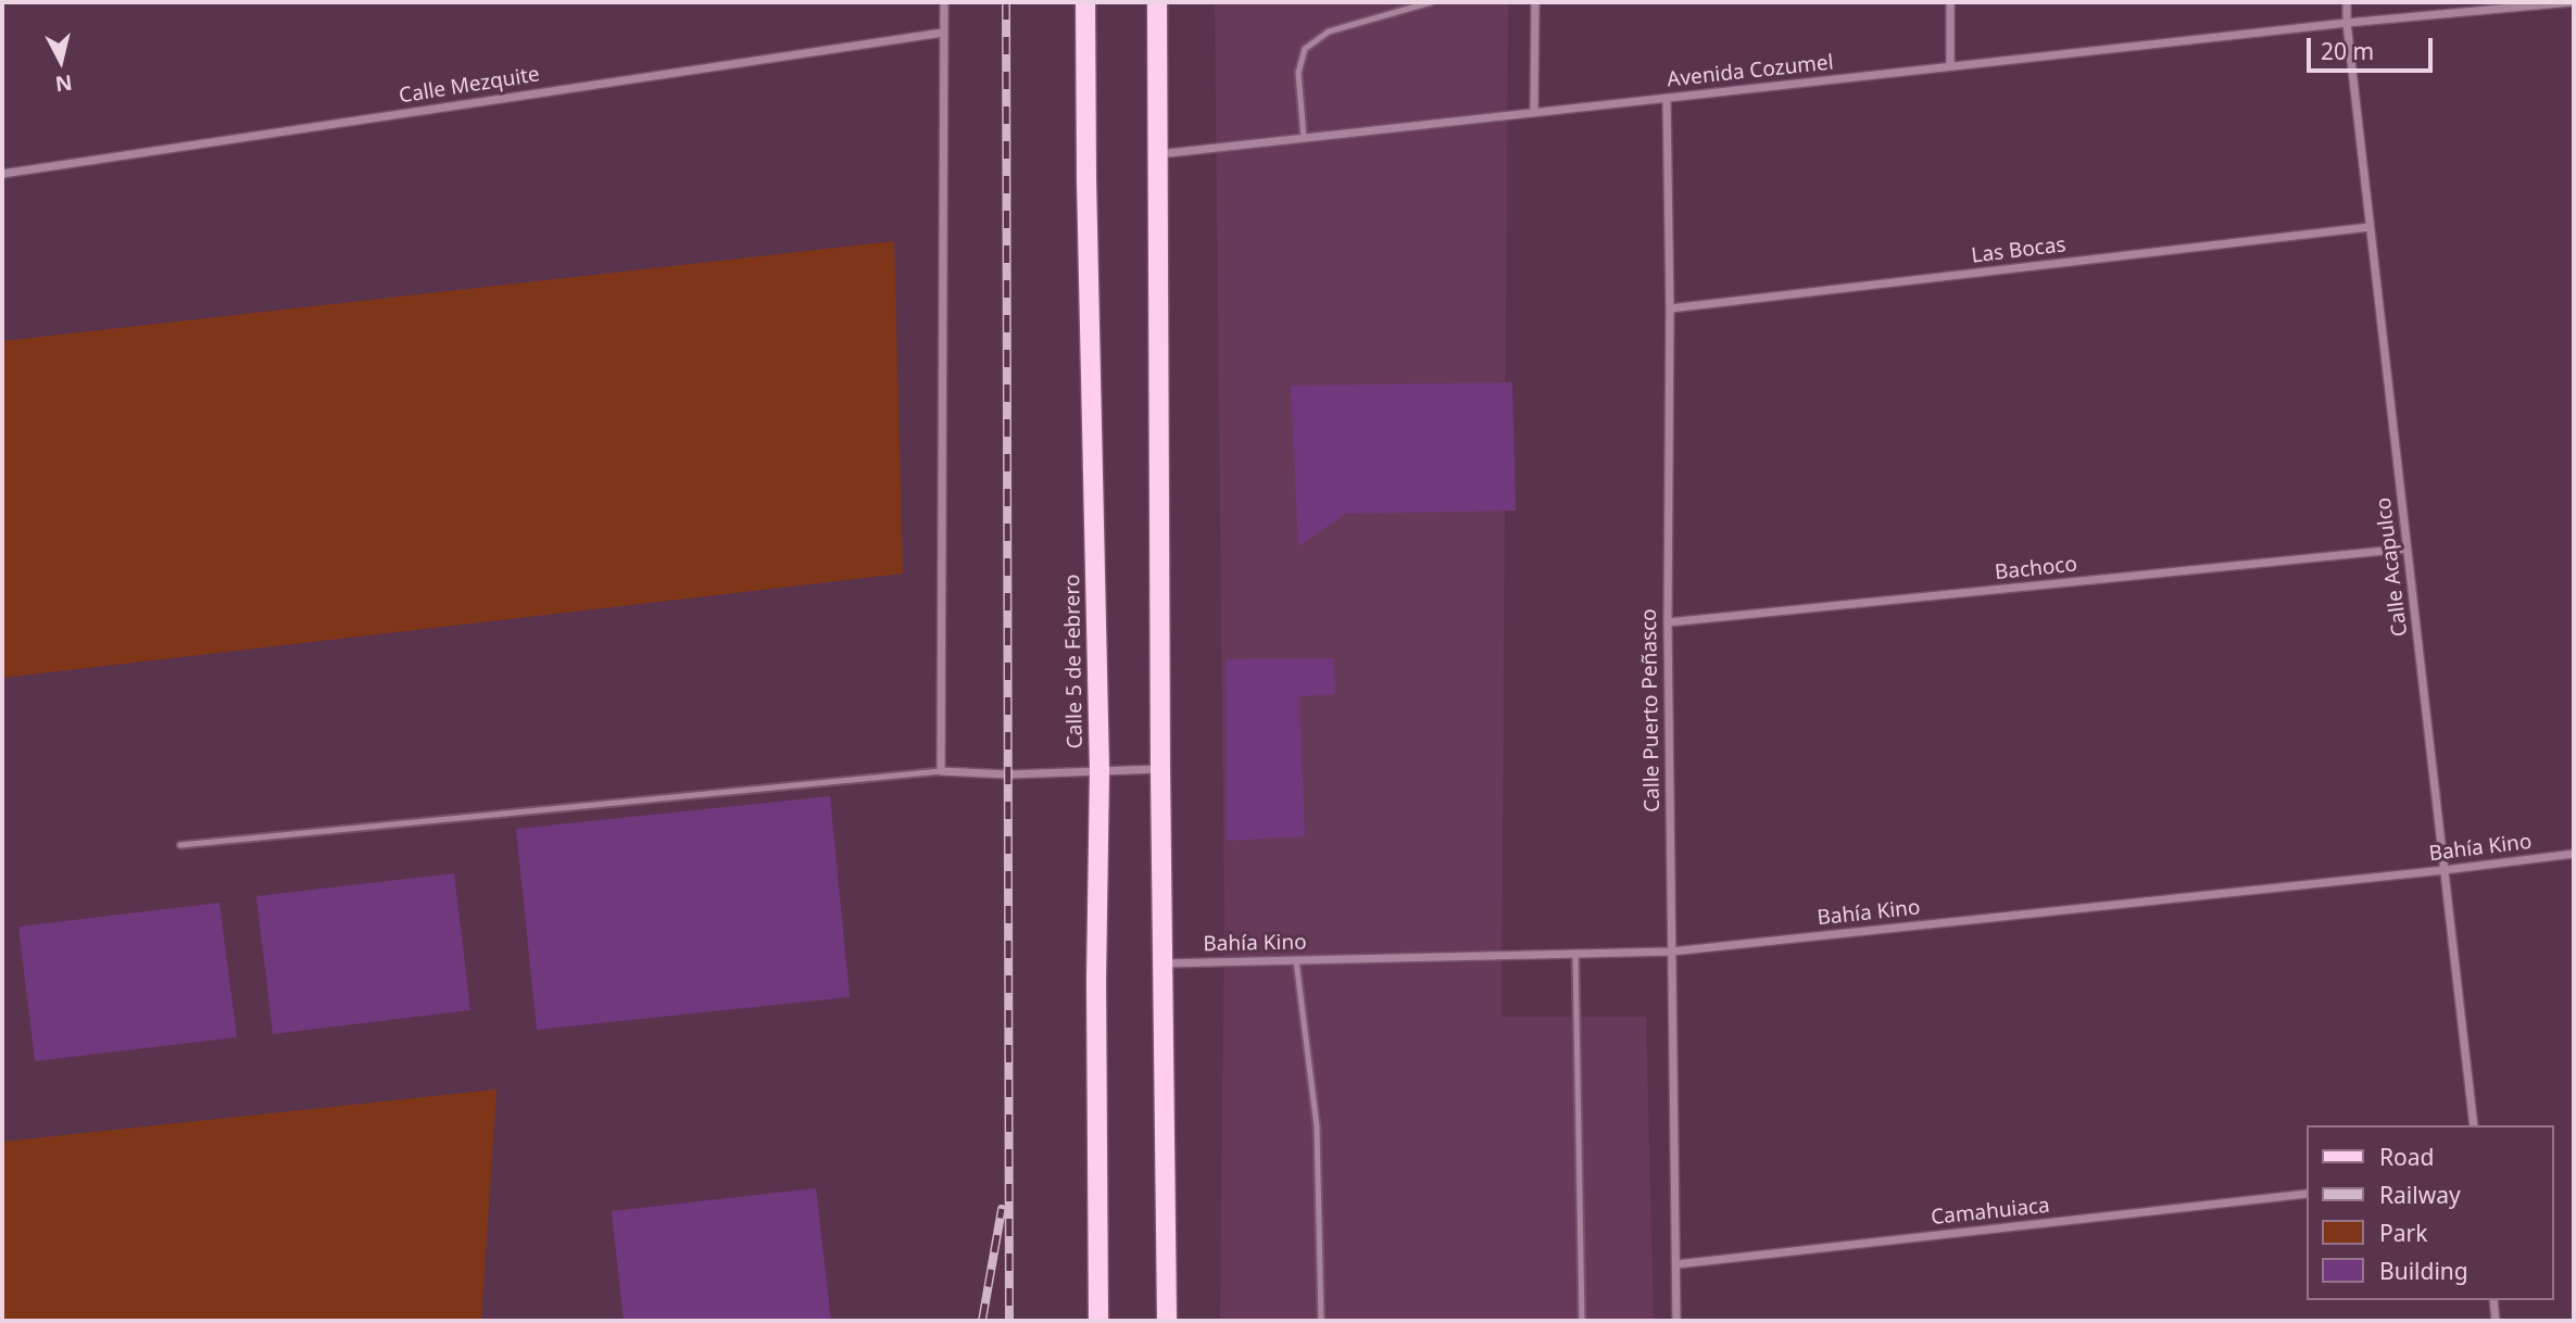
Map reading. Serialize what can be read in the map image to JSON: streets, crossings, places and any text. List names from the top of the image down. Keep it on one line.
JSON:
{"streets":{"main road":["Calle 5 de Febrero"],"street":["Avenida Cozumel","Calle Mezquite","Las Bocas","Calle Acapulco","Bachoco","Calle Puerto Peñasco","Bahía Kino","Camahuiaca"]},"crossings":[["Avenida Cozumel","Calle Acapulco"],["Avenida Cozumel","Calle Puerto Peñasco"],["Las Bocas","Calle Acapulco"],["Las Bocas","Calle Puerto Peñasco"],["Calle Acapulco","Bachoco"],["Calle Acapulco","Bahía Kino"],["Bachoco","Calle Puerto Peñasco"],["Calle Puerto Peñasco","Bahía Kino"],["Calle Puerto Peñasco","Camahuiaca"]],"legend":["Road","Railway","Park","Building"],"scale_bar":"20 m","north":"bottom"}
